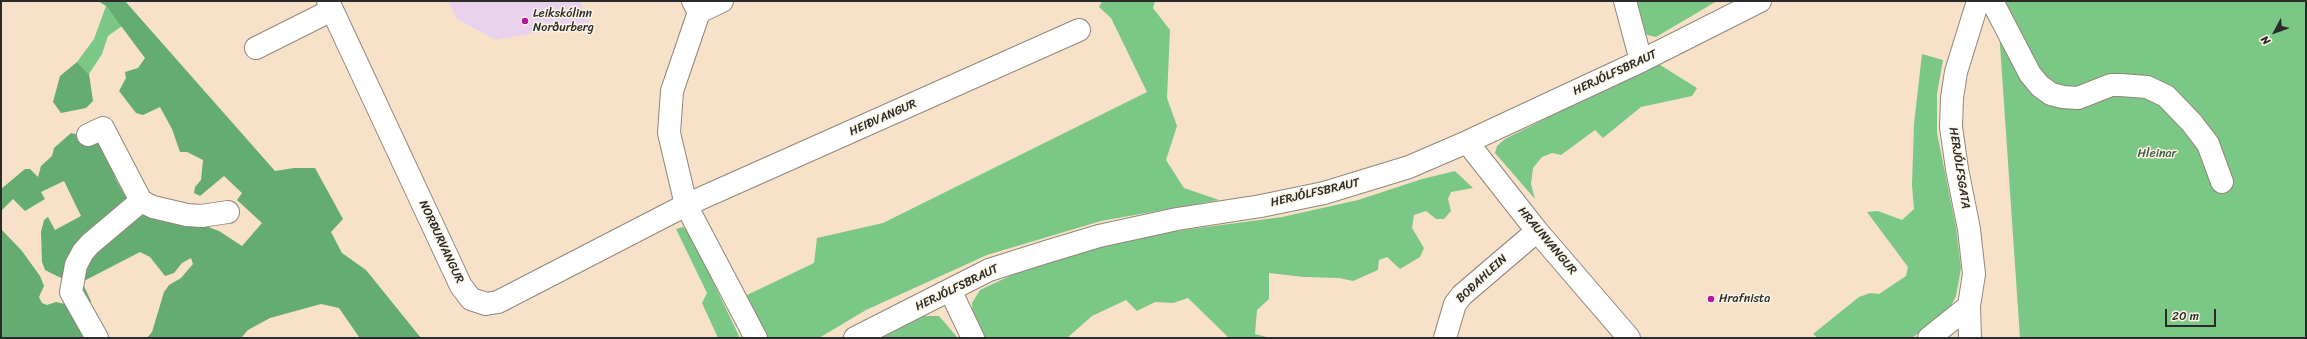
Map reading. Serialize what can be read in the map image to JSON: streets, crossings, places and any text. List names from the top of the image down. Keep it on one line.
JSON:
{"streets":{"street":["HERJÓLFSBRAUT","HEIÐVANGUR","HERJÓLFSGATA","HRAUNVANGUR","NORÐURVANGUR","BOÐAHLEIN"]},"crossings":[["HERJÓLFSBRAUT","HRAUNVANGUR"],["HEIÐVANGUR","NORÐURVANGUR"],["HRAUNVANGUR","BOÐAHLEIN"]],"parks":["Hleinar"],"places":["Leikskólinn Norðurberg","Hrafnista"],"scale_bar":"20 m","north":"bottom left"}
